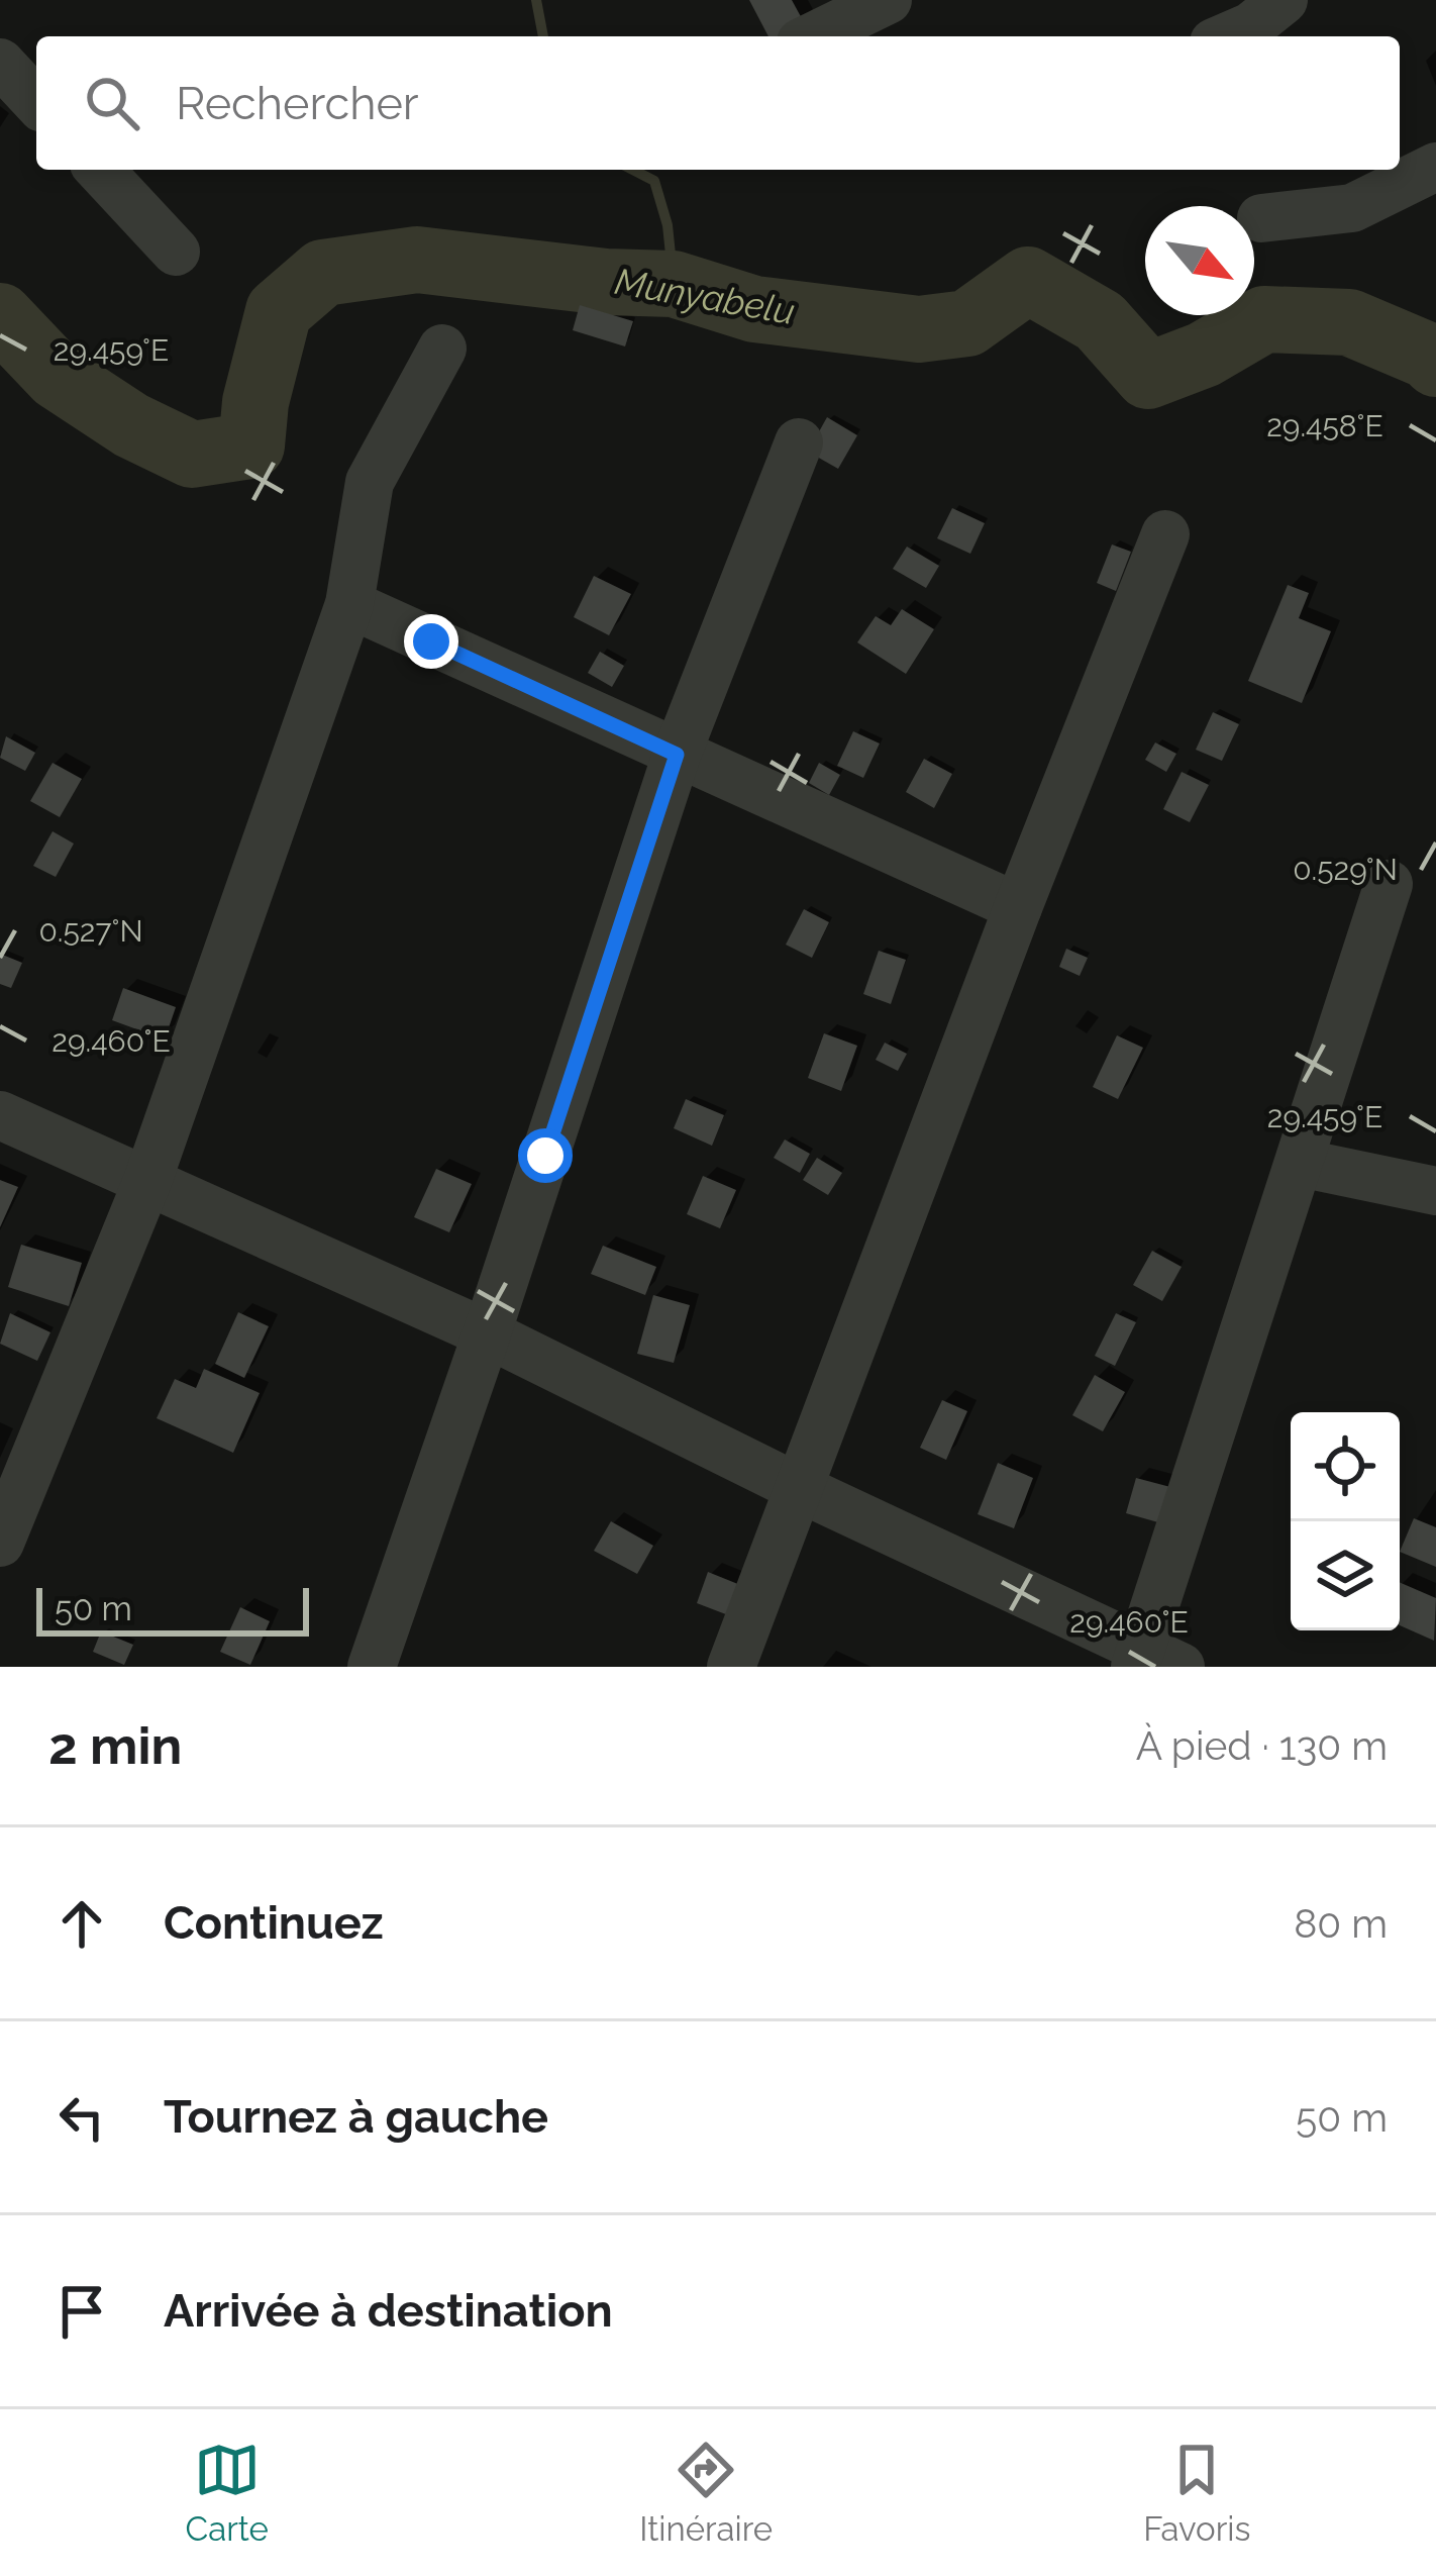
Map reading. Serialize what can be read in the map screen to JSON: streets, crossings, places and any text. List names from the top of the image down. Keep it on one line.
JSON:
{"water":["Munyabelu"],"scale_bar":"50 m","north":"bottom right","page":{"search":"Rechercher","scale":"50 m","heading":["2 min","À pied · 130 m"],"list":[["Continuez","80 m"],["Tournez à gauche","50 m"],"Arrivée à destination"],"nav":["Carte","Itinéraire","Favoris"]},"coordinates":["29.459°E","29.458°E","0.529°N","0.527°N","29.460°E"]}
